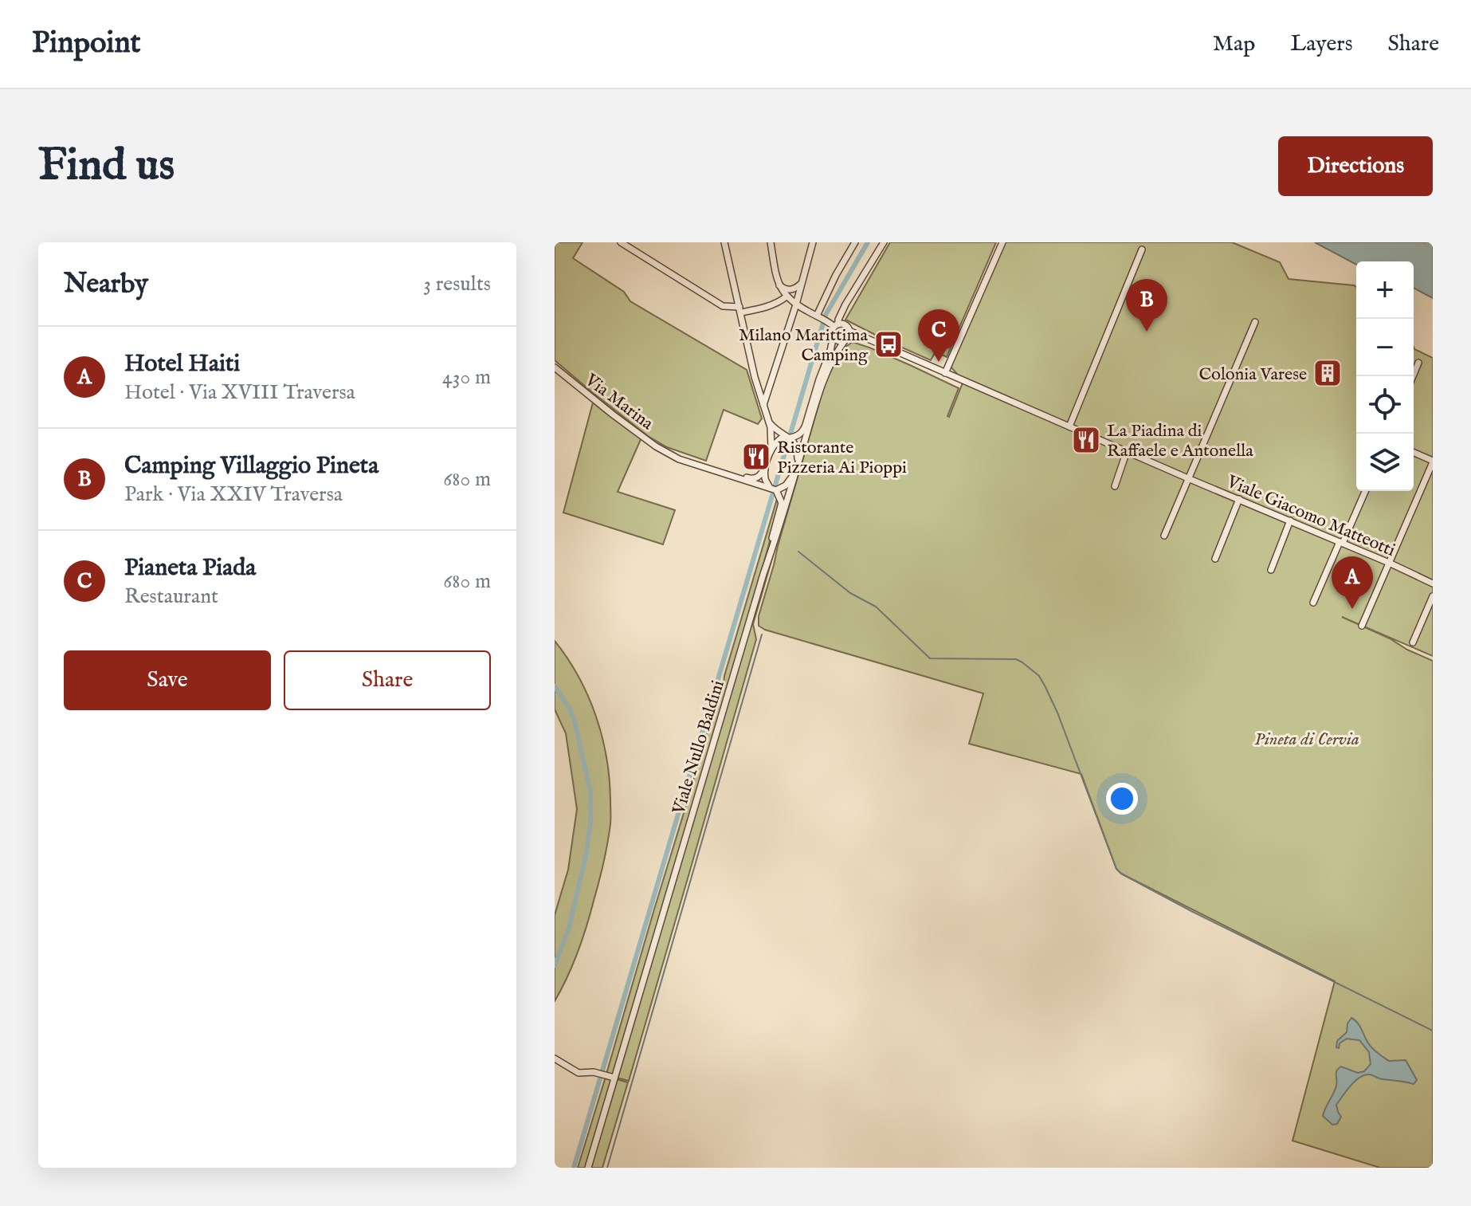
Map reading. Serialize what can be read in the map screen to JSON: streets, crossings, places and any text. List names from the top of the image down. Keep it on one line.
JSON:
{"streets":{"street":["Via Marina","Viale Giacomo Matteotti","Viale Nullo Baldini"]},"crossings":[["Viale Giacomo Matteotti","Viale Nullo Baldini"]],"parks":["Pineta di Cervia"],"places":{"bus stop":["Milano Marittima Camping"],"building":["Colonia Varese"],"restaurant":["La Piadina di Raffaele e Antonella","Ristorante Pizzeria Ai Pioppi"]},"page":{"header":"Pinpoint","nav":["Map","Layers","Share"],"buttons":["Directions",["Save","Share"]],"title":"Find us","heading":["Nearby","3 results"],"map_buttons":["+","−"],"pins":["B","C","A"],"list":[{"mark":"A","name":"Hotel Haiti","note":"Hotel · Via XVIII Traversa","value":"430 m"},{"mark":"B","name":"Camping Villaggio Pineta","note":"Park · Via XXIV Traversa","value":"680 m"},{"mark":"C","name":"Pianeta Piada","note":"Restaurant","value":"680 m"}]}}
